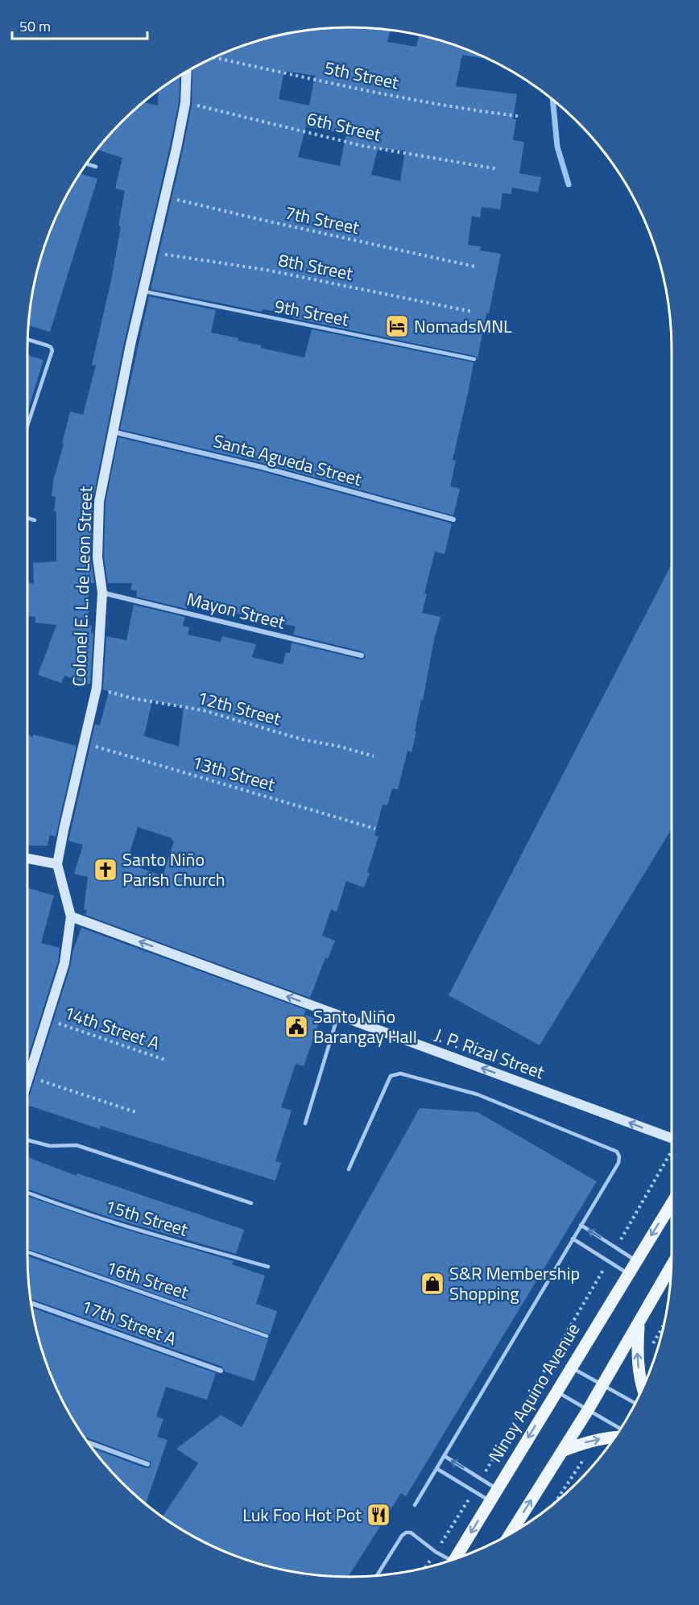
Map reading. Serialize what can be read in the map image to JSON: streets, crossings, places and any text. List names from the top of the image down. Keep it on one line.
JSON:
{"streets":{"main road":["Ninoy Aquino Avenue"],"street":["Santa Agueda Street","Colonel E. L. de Leon Street","Mayon Street","J. P. Rizal Street","17th Street A"],"lane":["9th Street","15th Street","16th Street"],"path":["5th Street","6th Street","7th Street","8th Street","12th Street","13th Street","14th Street A"]},"crossings":[["6th Street","Colonel E. L. de Leon Street"],["7th Street","Colonel E. L. de Leon Street"],["8th Street","Colonel E. L. de Leon Street"],["9th Street","Colonel E. L. de Leon Street"],["Santa Agueda Street","Colonel E. L. de Leon Street"],["Colonel E. L. de Leon Street","Mayon Street"],["Colonel E. L. de Leon Street","12th Street"],["Colonel E. L. de Leon Street","13th Street"],["Colonel E. L. de Leon Street","14th Street A"],["Colonel E. L. de Leon Street","J. P. Rizal Street"]],"one_way":["J. P. Rizal Street"],"places":{"hotel":["NomadsMNL"],"church":["Santo Niño Parish Church"],"public building":["Santo Niño Barangay Hall"],"shop":["S&R Membership Shopping"],"restaurant":["Luk Foo Hot Pot"]},"scale_bar":"50 m"}
